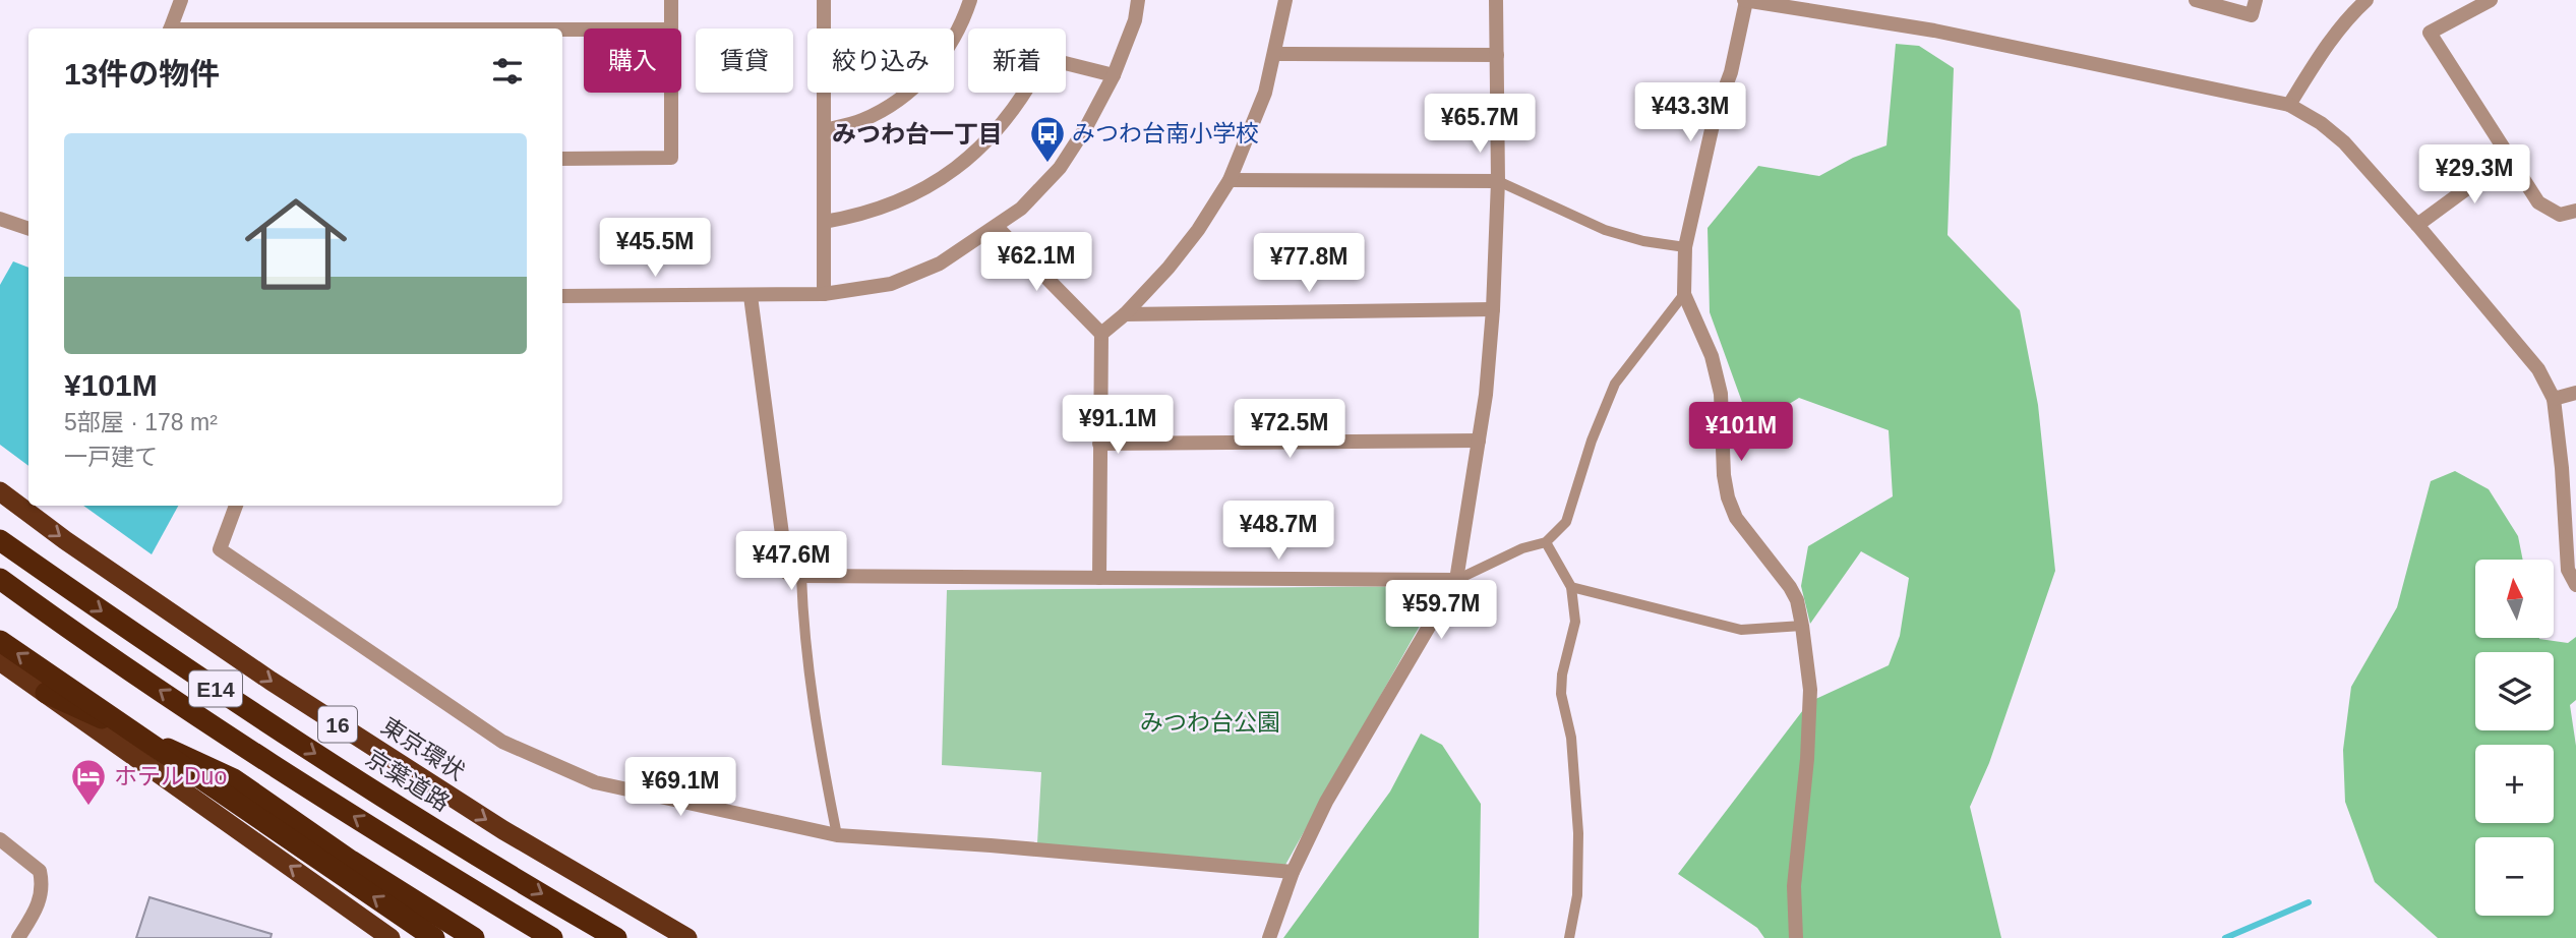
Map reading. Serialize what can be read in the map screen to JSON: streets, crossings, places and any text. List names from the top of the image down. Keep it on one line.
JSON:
{"streets":{"highway":["E14","16","東京環状","京葉道路"]},"districts":["みつわ台一丁目"],"parks":["みつわ台公園"],"places":{"bus stop":["みつわ台南小学校"],"hotel":["ホテルDuo"]},"north":"top","page":{"chip":["購入","賃貸","絞り込み","新着"],"heading":"13件の物件","price":["¥43.3M","¥65.7M","¥29.3M","¥45.5M","¥62.1M","¥77.8M","¥91.1M","¥72.5M","¥101M","¥48.7M","¥47.6M","¥59.7M","¥69.1M"],"list":[{"name":"¥101M","note":"5部屋 · 178 m² · 一戸建て"}],"map_buttons":["+","−"]}}
